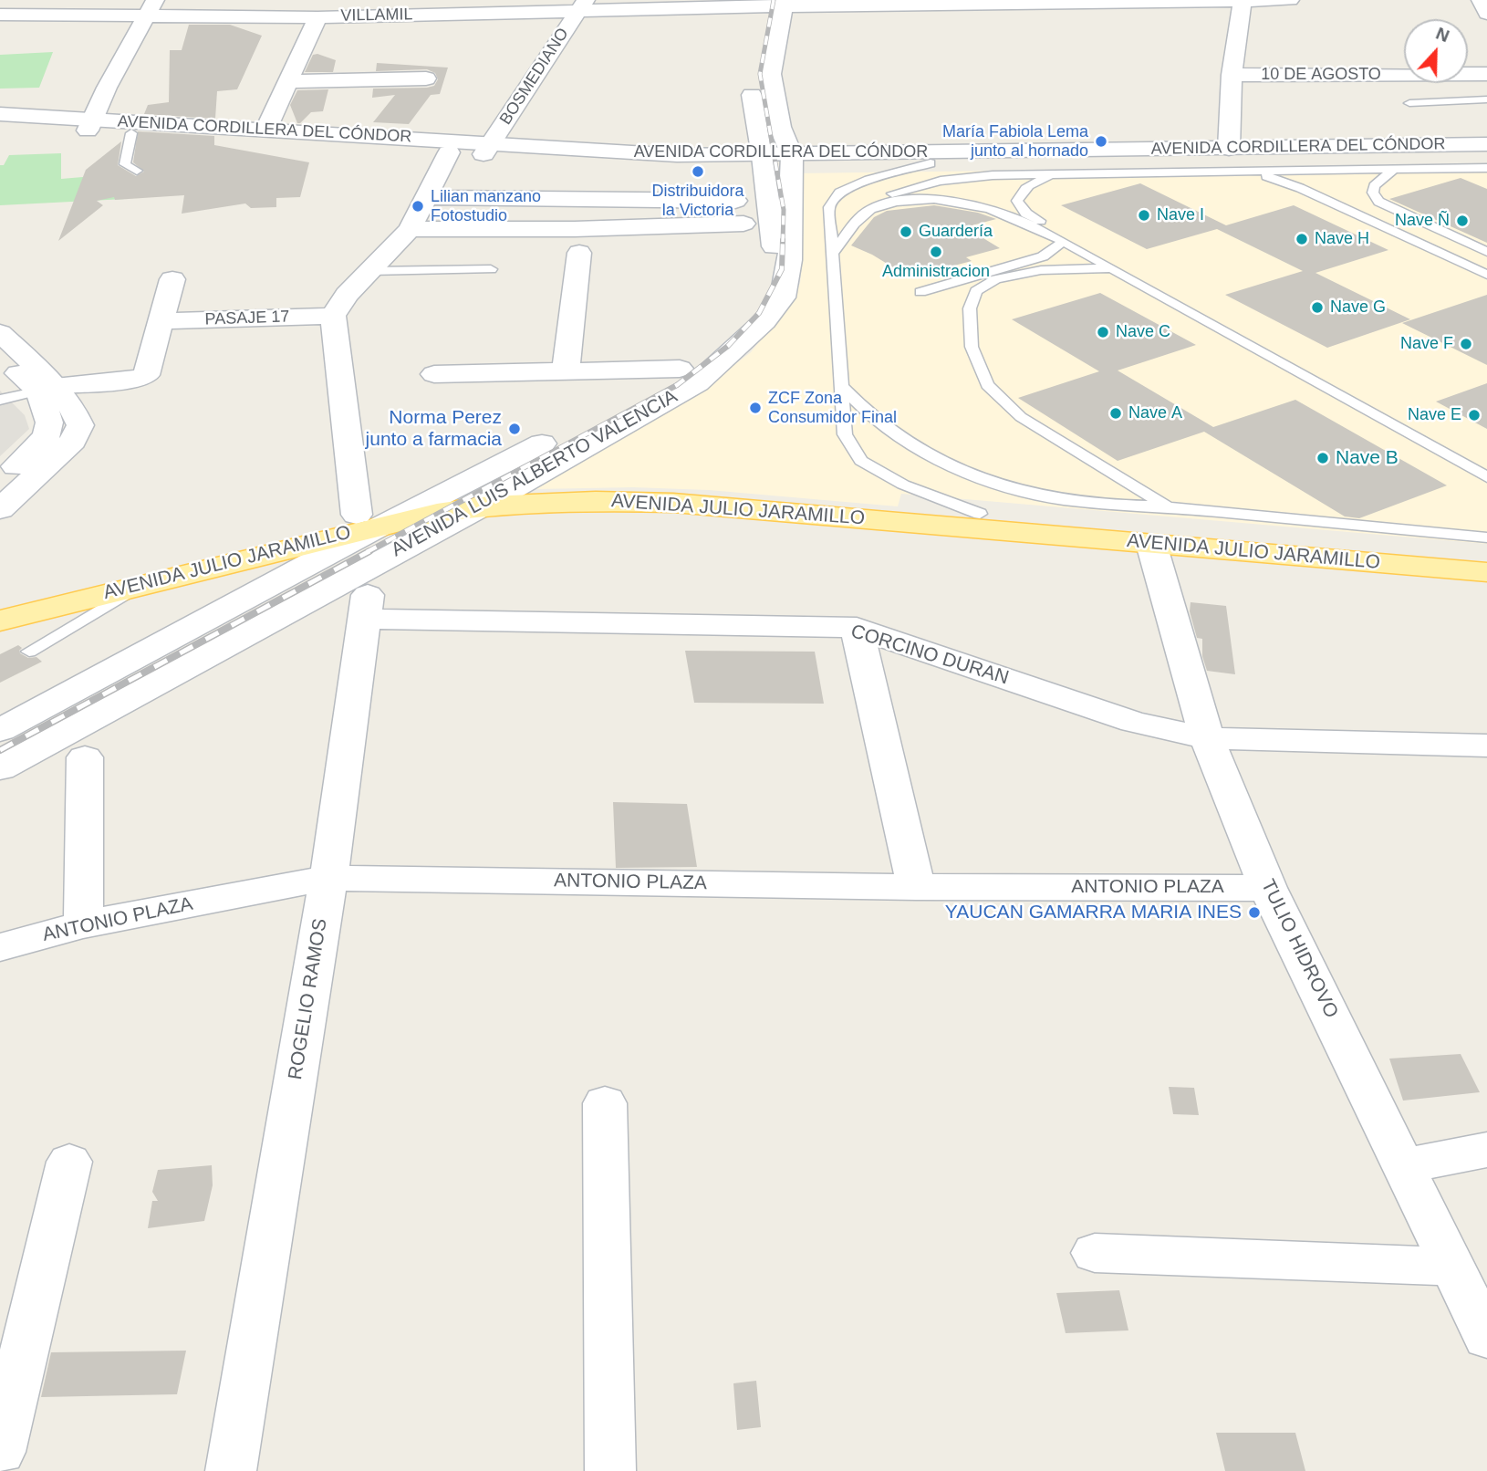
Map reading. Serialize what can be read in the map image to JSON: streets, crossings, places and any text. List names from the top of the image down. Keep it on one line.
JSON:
{"streets":{"main road":["AVENIDA JULIO JARAMILLO"],"street":["VILLAMIL","10 DE AGOSTO","BOSMEDIANO","AVENIDA CORDILLERA DEL CÓNDOR","PASAJE 17","AVENIDA LUIS ALBERTO VALENCIA","CORCINO DURAN","ANTONIO PLAZA","TULIO HIDROVO","ROGELIO RAMOS"]},"crossings":[["VILLAMIL","BOSMEDIANO"],["VILLAMIL","AVENIDA LUIS ALBERTO VALENCIA"],["BOSMEDIANO","AVENIDA CORDILLERA DEL CÓNDOR"],["AVENIDA CORDILLERA DEL CÓNDOR","AVENIDA LUIS ALBERTO VALENCIA"],["PASAJE 17","ROGELIO RAMOS"],["AVENIDA LUIS ALBERTO VALENCIA","AVENIDA JULIO JARAMILLO"],["AVENIDA LUIS ALBERTO VALENCIA","ROGELIO RAMOS"],["AVENIDA JULIO JARAMILLO","TULIO HIDROVO"],["AVENIDA JULIO JARAMILLO","ROGELIO RAMOS"],["CORCINO DURAN","TULIO HIDROVO"],["CORCINO DURAN","ROGELIO RAMOS"],["ANTONIO PLAZA","TULIO HIDROVO"],["ANTONIO PLAZA","ROGELIO RAMOS"]],"places":["María Fabiola Lema junto al hornado","Distribuidora la Victoria","Lilian manzano Fotostudio","Nave I","Nave Ñ","Guardería","Nave H","Administracion","Nave G","Nave C","Nave F","ZCF Zona Consumidor Final","Nave A","Nave E","Norma Perez junto a farmacia","Nave B","YAUCAN GAMARRA MARIA INES"],"north":"top"}
